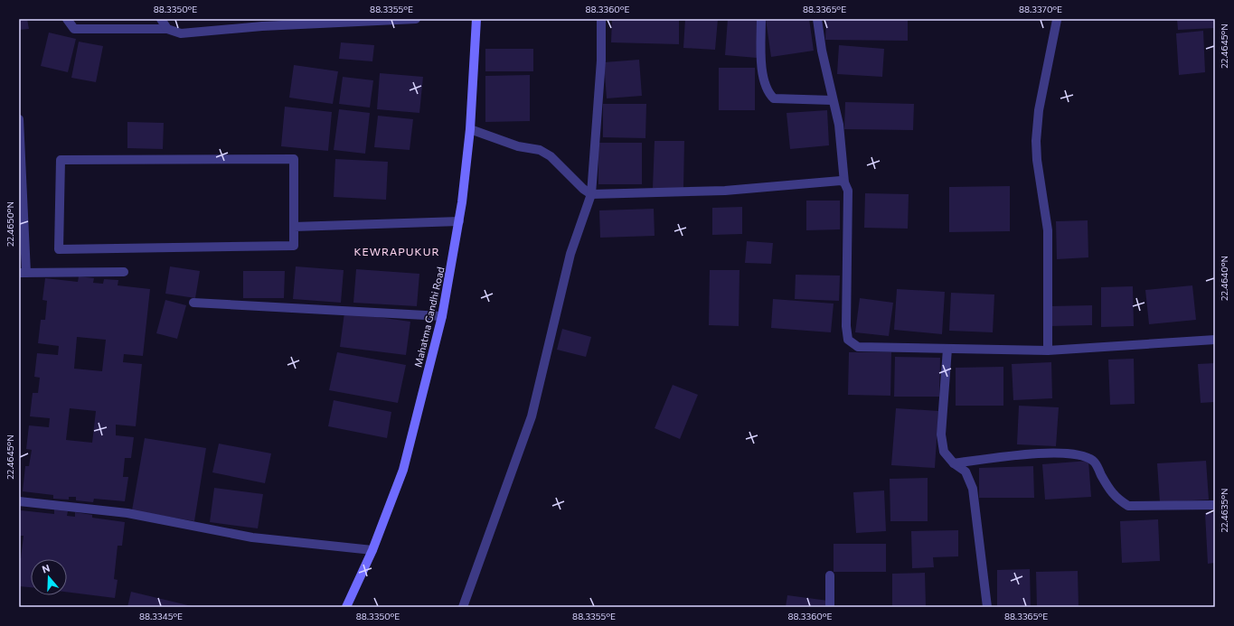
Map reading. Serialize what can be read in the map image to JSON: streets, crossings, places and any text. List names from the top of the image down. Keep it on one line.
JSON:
{"streets":{"main road":["Mahatma Gandhi Road"]},"districts":["KEWRAPUKUR"],"north":"top","coordinates":["88.3350°E","88.3355°E","88.3360°E","88.3365°E","88.3370°E","22.4645°N","22.4650°N","22.4640°N","22.4635°N","88.3345°E"]}
